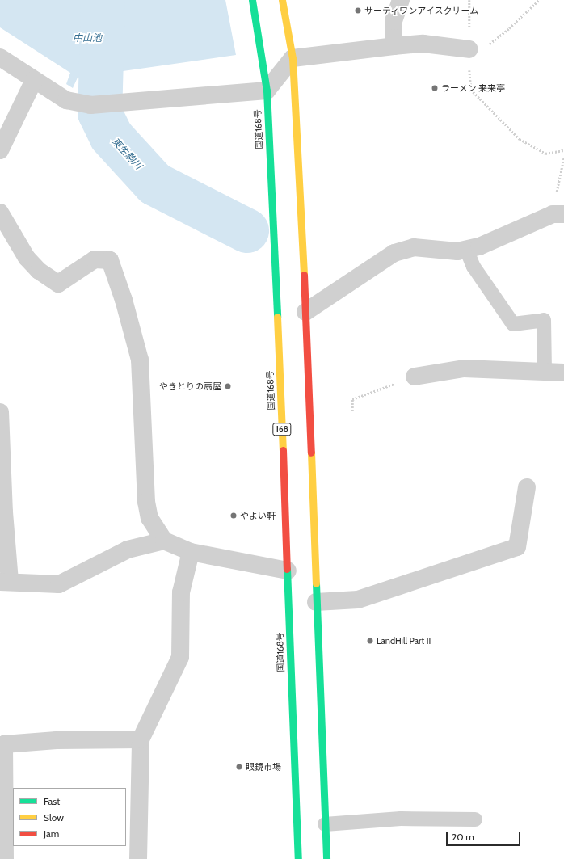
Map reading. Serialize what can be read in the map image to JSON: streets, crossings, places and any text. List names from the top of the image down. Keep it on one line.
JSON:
{"streets":{"highway":["国道168号","168"]},"water":["中山池","東生駒川"],"places":["サーティワンアイスクリーム","ラーメン 来来亭","やきとりの扇屋","やよい軒","LandHill Part II","眼鏡市場"],"legend":["Fast","Slow","Jam"],"scale_bar":"20 m"}
